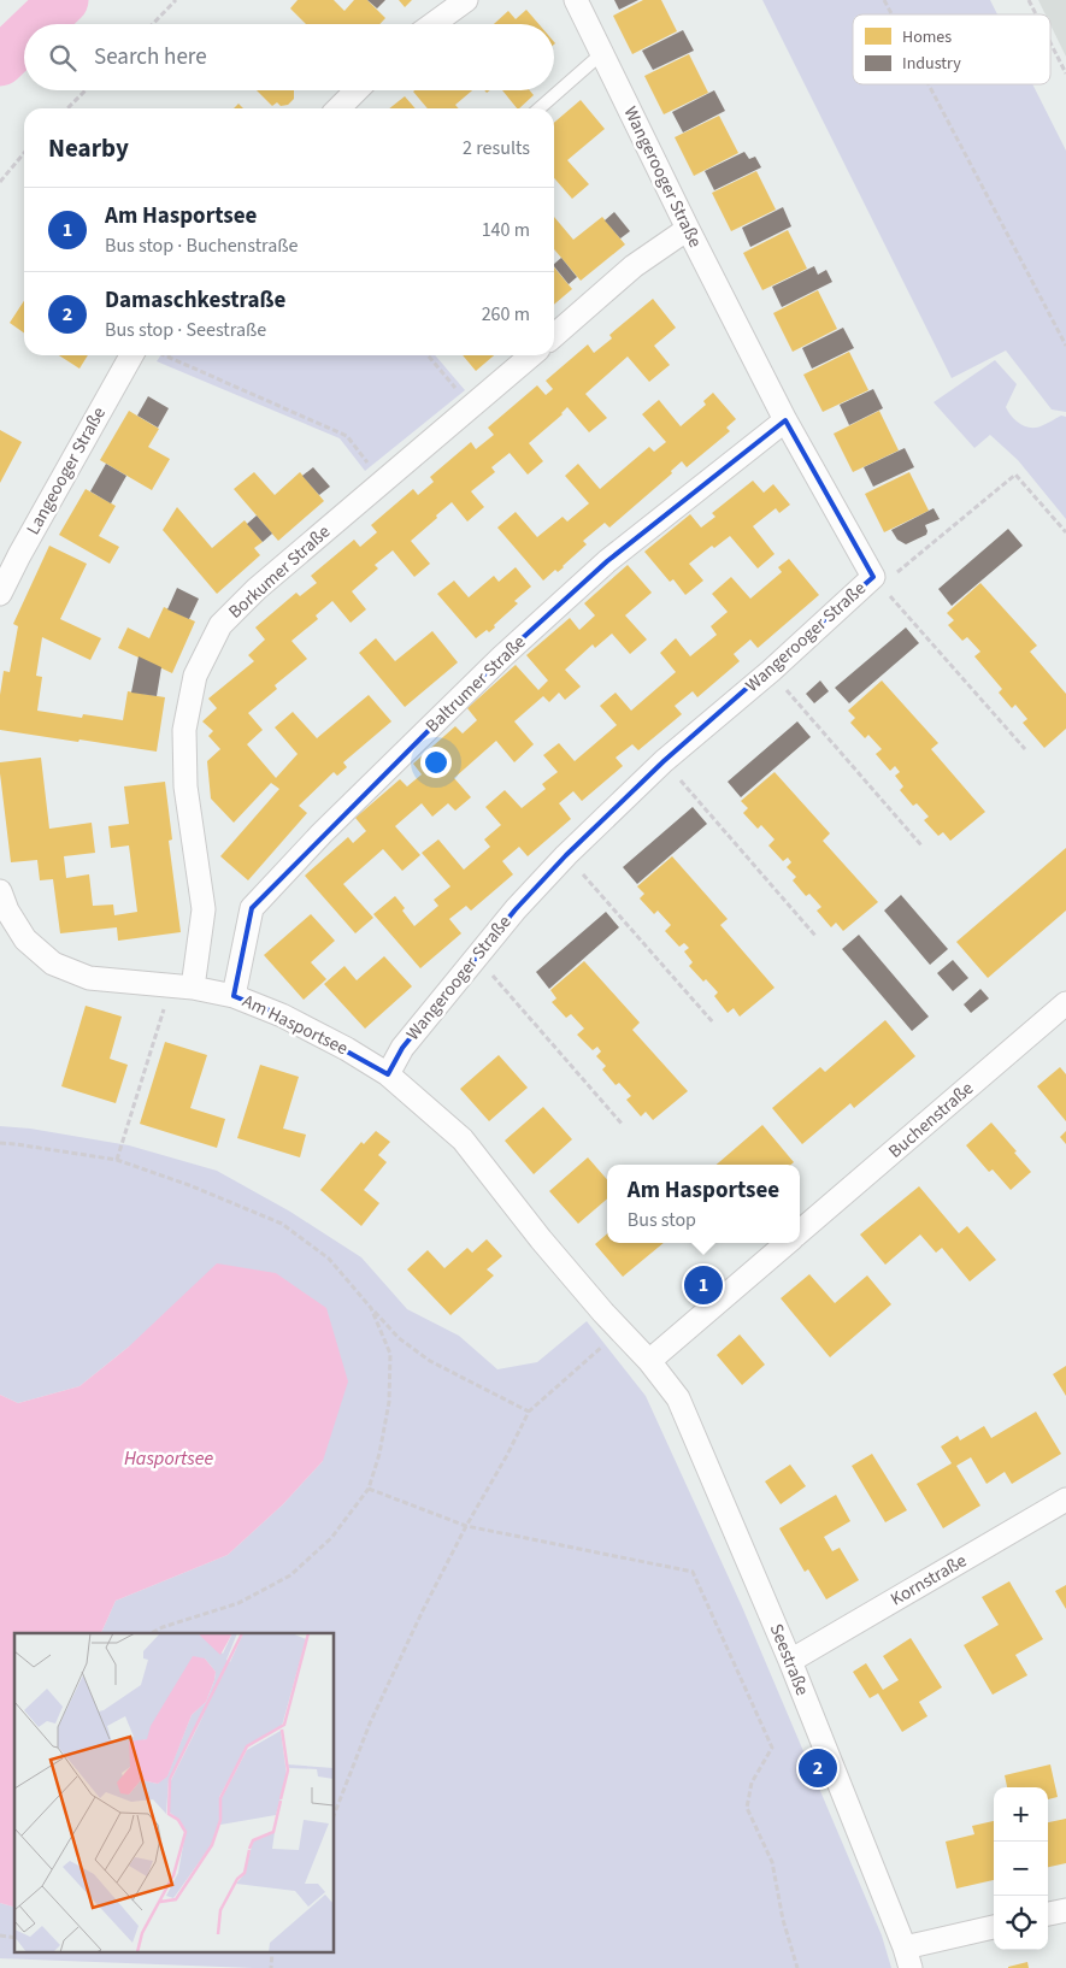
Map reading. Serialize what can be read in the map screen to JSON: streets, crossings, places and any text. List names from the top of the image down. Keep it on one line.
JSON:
{"streets":{"street":["Wangerooger Straße","Langeooger Straße","Borkumer Straße","Baltrumer Straße","Am Hasportsee","Buchenstraße","Kornstraße","Seestraße"]},"crossings":[["Wangerooger Straße","Baltrumer Straße"],["Wangerooger Straße","Am Hasportsee"],["Borkumer Straße","Am Hasportsee"],["Baltrumer Straße","Am Hasportsee"],["Am Hasportsee","Buchenstraße"],["Am Hasportsee","Seestraße"],["Buchenstraße","Seestraße"],["Kornstraße","Seestraße"]],"water":["Hasportsee"],"legend":["Homes","Industry"],"page":{"search":"Search here","heading":["Nearby","2 results"],"list":[{"mark":"1","name":"Am Hasportsee","note":"Bus stop · Buchenstraße","value":"140 m"},{"mark":"2","name":"Damaschkestraße","note":"Bus stop · Seestraße","value":"260 m"}],"popup":["Am Hasportsee","Bus stop"],"pins":["1","2"],"map_buttons":["+","−"]}}
